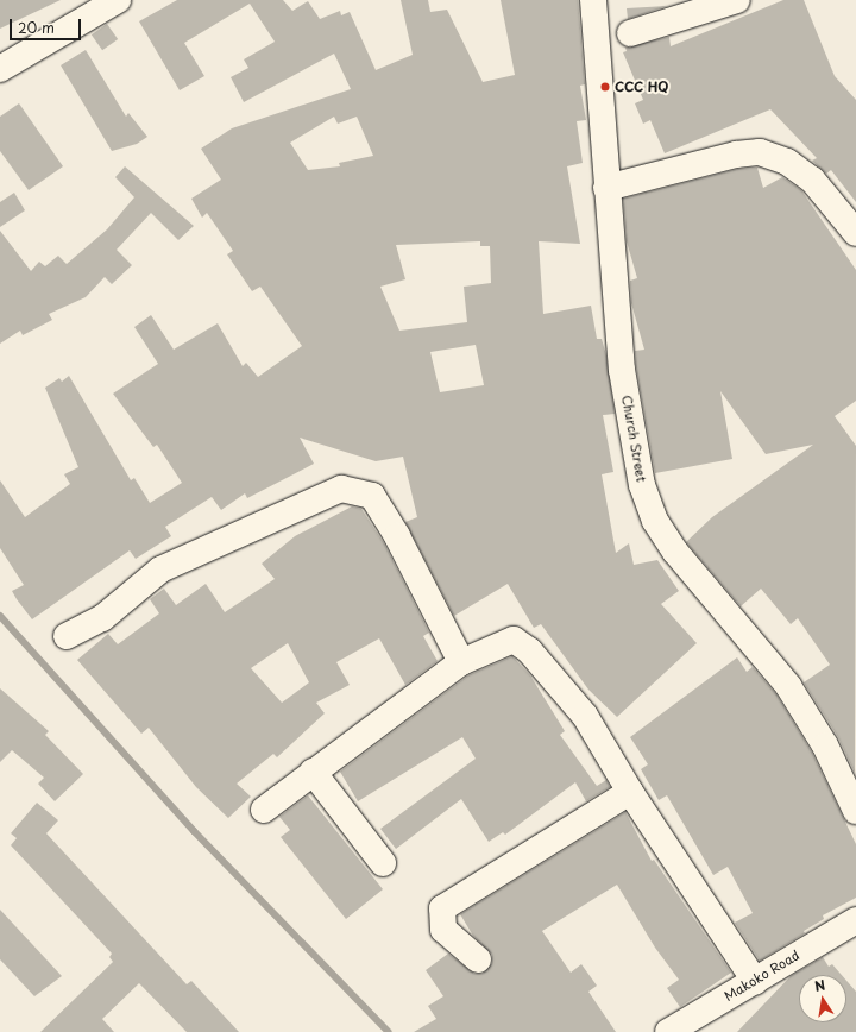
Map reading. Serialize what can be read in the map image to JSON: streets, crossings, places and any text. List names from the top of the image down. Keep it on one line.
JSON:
{"streets":{"street":["Church Street","Makoko Road"]},"places":["CCC HQ"],"scale_bar":"20 m","north":"top"}
